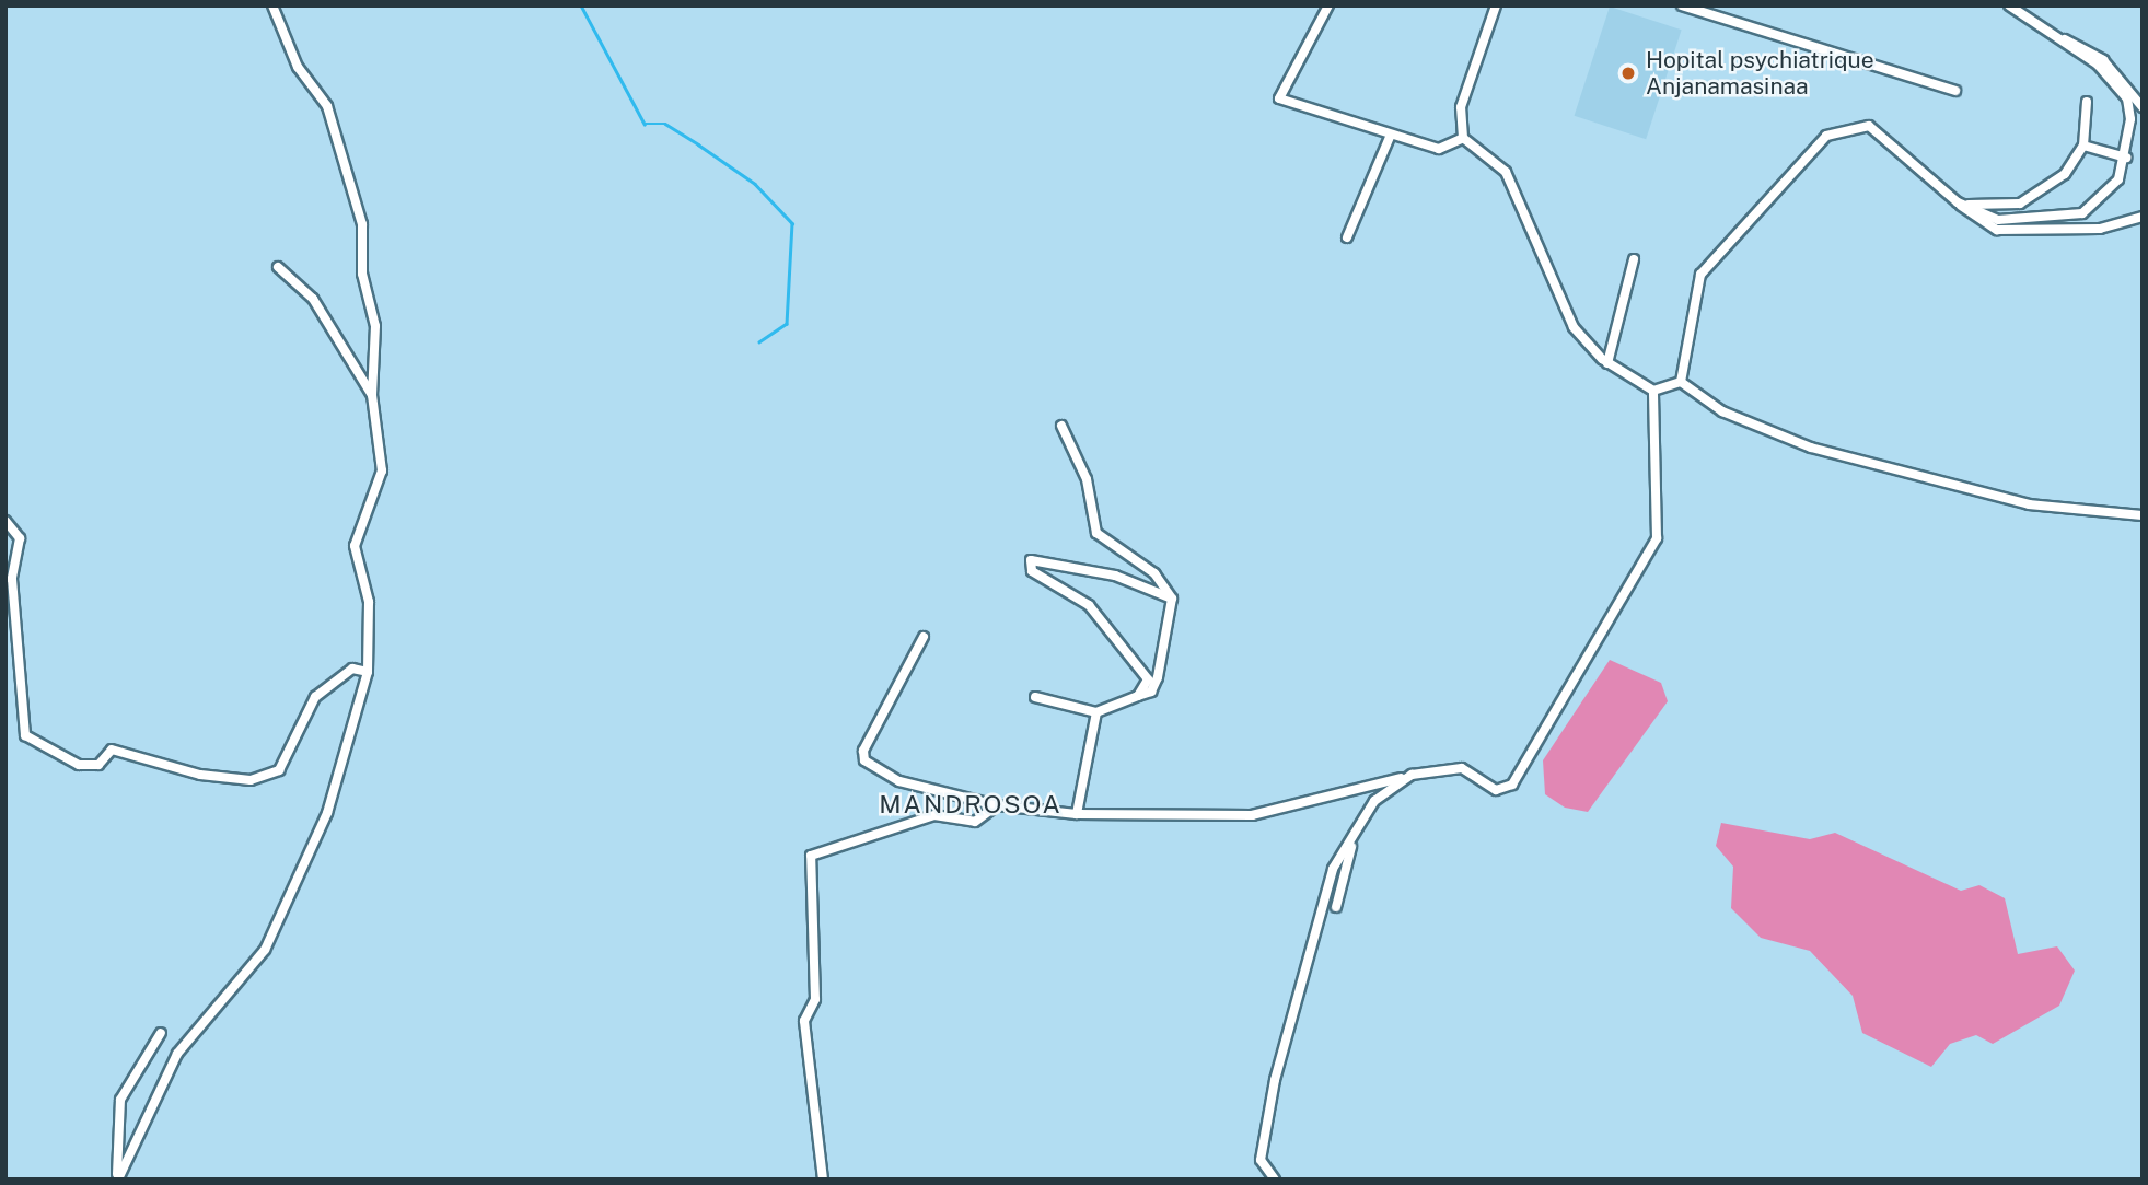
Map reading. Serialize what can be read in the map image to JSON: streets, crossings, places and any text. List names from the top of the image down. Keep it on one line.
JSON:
{"districts":["MANDROSOA"],"places":["Hopital psychiatrique Anjanamasinaa"]}
